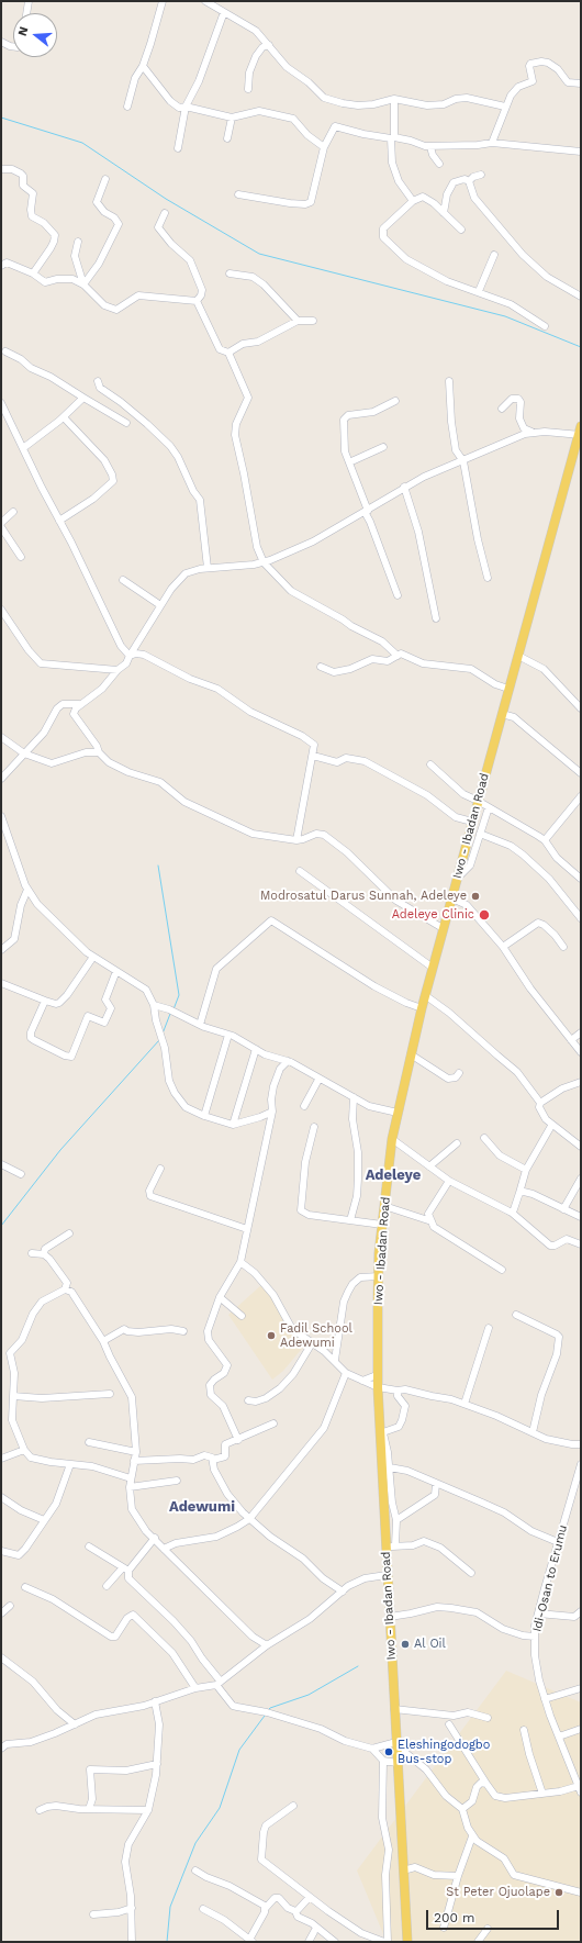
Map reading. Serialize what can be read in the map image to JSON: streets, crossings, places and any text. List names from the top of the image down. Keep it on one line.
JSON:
{"streets":{"main road":["Iwo - Ibadan Road"],"street":["Idi-Osan to Erumu"]},"districts":["Adeleye","Adewumi"],"places":["Modrosatul Darus Sunnah, Adeleye","Adeleye Clinic","Fadil School Adewumi","Al Oil","Eleshingodogbo Bus-stop","St Peter Ojuolape"],"scale_bar":"200 m","north":"left"}
